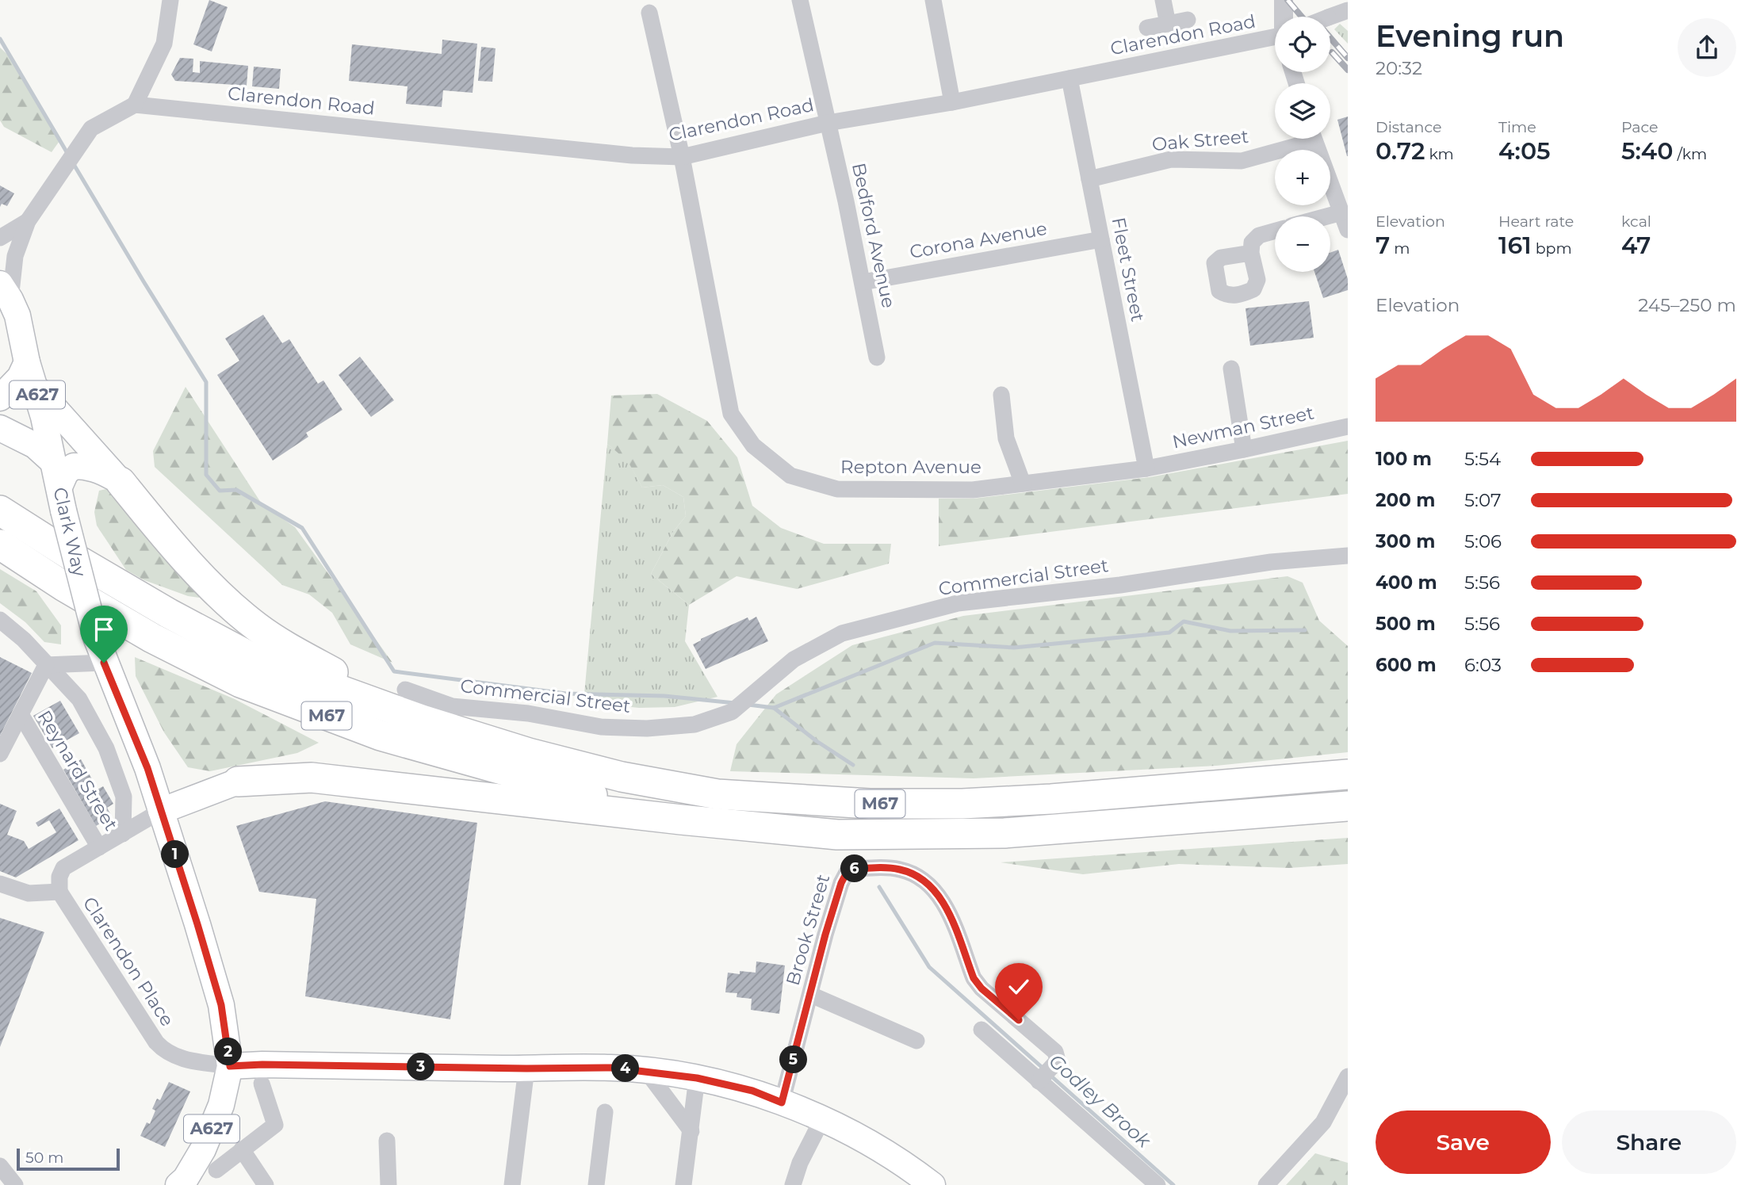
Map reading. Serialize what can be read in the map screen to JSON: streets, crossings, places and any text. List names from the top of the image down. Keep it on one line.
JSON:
{"streets":{"highway":["M67"],"main road":["A627","Clark Way"],"street":["Clarendon Road","Oak Street","Bedford Avenue","Corona Avenue","Fleet Street","Newman Street","Repton Avenue","Commercial Street","Reynard Street","Brook Street","Clarendon Place"]},"crossings":[["Clarendon Road","Bedford Avenue"],["Clarendon Road","Fleet Street"],["Clarendon Road","Repton Avenue"],["Oak Street","Fleet Street"],["Bedford Avenue","Corona Avenue"],["Corona Avenue","Fleet Street"],["Fleet Street","Newman Street"],["Fleet Street","Repton Avenue"],["A627","Clark Way"],["A627","M67"],["A627","Clarendon Place"],["Newman Street","Repton Avenue"],["Clark Way","Clarendon Place"]],"water":["Godley Brook"],"scale_bar":"50 m","page":{"heading":["Evening run","20:32"],"map_buttons":["+","−"],"stats":[["Distance","0.72 km"],["Time","4:05"],["Pace","5:40 /km"],["Elevation","7 m"],["Heart rate","161 bpm"],["kcal","47"]],"chart":["Elevation","245–250 m"],"list":[{"name":"100 m","note":"5:54"},{"name":"200 m","note":"5:07"},{"name":"300 m","note":"5:06"},{"name":"400 m","note":"5:56"},{"name":"500 m","note":"5:56"},{"name":"600 m","note":"6:03"}],"pins":["1","6","2","5","3","4"],"buttons":["Save","Share"],"scale":"50 m"}}
